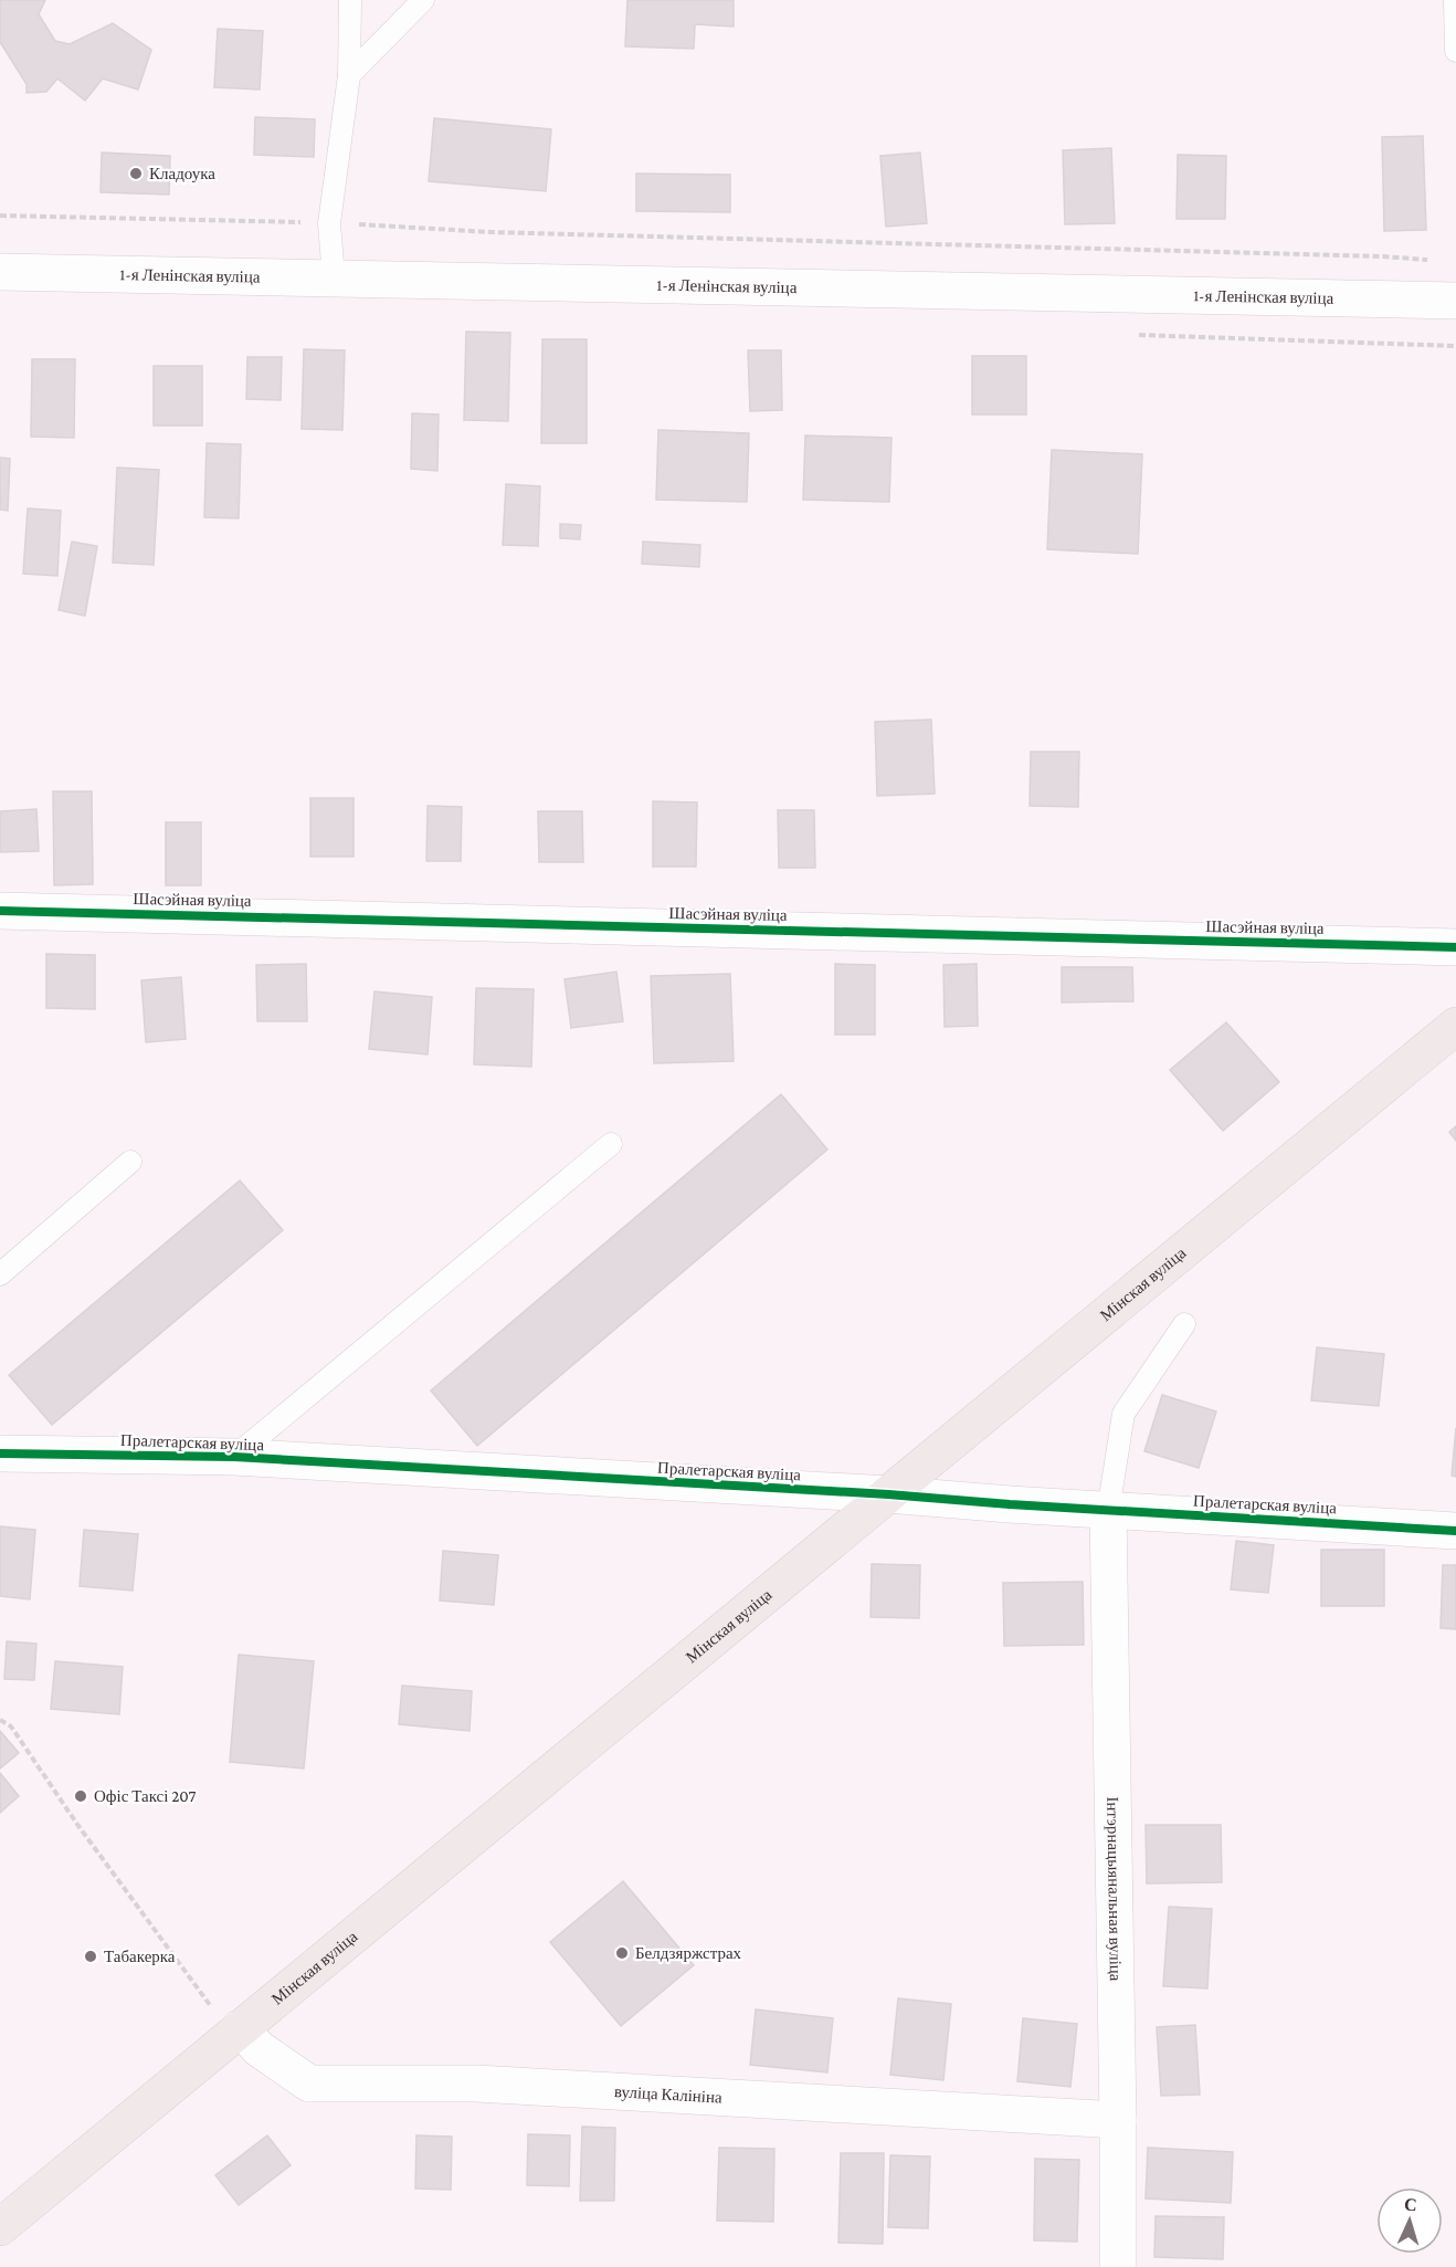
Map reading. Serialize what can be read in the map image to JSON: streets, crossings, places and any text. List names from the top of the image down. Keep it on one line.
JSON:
{"streets":{"main road":["Мінская вуліца"],"street":["1-я Ленінская вуліца","Шасэйная вуліца","Пралетарская вуліца","Інтэрнацыянальная вуліца","вуліца Калініна"]},"crossings":[["Мінская вуліца","Пралетарская вуліца"],["Мінская вуліца","вуліца Калініна"],["Пралетарская вуліца","Інтэрнацыянальная вуліца"],["Інтэрнацыянальная вуліца","вуліца Калініна"]],"places":["Кладоука","Офіс Таксі 207","Белдзяржстрах","Табакерка"],"north":"top"}
